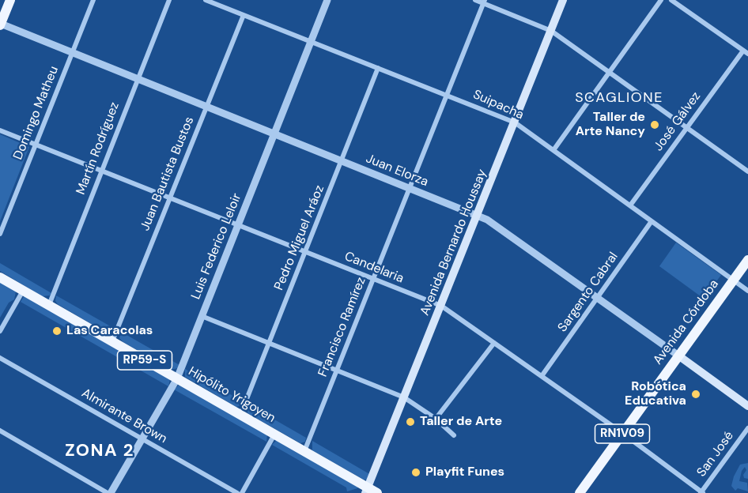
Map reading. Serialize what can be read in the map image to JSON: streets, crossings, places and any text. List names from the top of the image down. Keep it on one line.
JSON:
{"streets":{"main road":["Juan Elorza","Avenida Bernardo Houssay","Avenida Córdoba","RP59-S","Hipólito Yrigoyen","RN1V09"],"street":["Suipacha","Domingo Matheu","José Gálvez","Martín Rodríguez","Juan Bautista Bustos","Pedro Miguel Aráoz","Luis Federico Leloir","Candelaria","Sargento Cabral","Francisco Ramírez","Almirante Brown","San José"]},"crossings":[["Suipacha","José Gálvez"],["Suipacha","Juan Bautista Bustos"],["Suipacha","Pedro Miguel Aráoz"],["Suipacha","Avenida Bernardo Houssay"],["Suipacha","Luis Federico Leloir"],["Suipacha","Sargento Cabral"],["Suipacha","Avenida Córdoba"],["Suipacha","Francisco Ramírez"],["Domingo Matheu","Juan Elorza"],["Domingo Matheu","Candelaria"],["Martín Rodríguez","Juan Elorza"],["Martín Rodríguez","Candelaria"],["Martín Rodríguez","Hipólito Yrigoyen"],["Juan Elorza","Juan Bautista Bustos"],["Juan Elorza","Pedro Miguel Aráoz"],["Juan Elorza","Avenida Bernardo Houssay"],["Juan Elorza","Luis Federico Leloir"],["Juan Elorza","Sargento Cabral"],["Juan Elorza","Avenida Córdoba"],["Juan Elorza","Francisco Ramírez"],["Juan Bautista Bustos","Candelaria"],["Juan Bautista Bustos","Hipólito Yrigoyen"],["Pedro Miguel Aráoz","Candelaria"],["Pedro Miguel Aráoz","Hipólito Yrigoyen"],["Avenida Bernardo Houssay","Candelaria"],["Avenida Bernardo Houssay","Hipólito Yrigoyen"],["Luis Federico Leloir","Candelaria"],["Luis Federico Leloir","Hipólito Yrigoyen"],["Luis Federico Leloir","Almirante Brown"],["Candelaria","Sargento Cabral"],["Candelaria","Avenida Córdoba"],["Candelaria","Francisco Ramírez"],["Candelaria","San José"],["Francisco Ramírez","Hipólito Yrigoyen"]],"districts":["SCAGLIONE","ZONA 2"],"places":["Taller de Arte Nancy","Las Caracolas","Robótica Educativa","Taller de Arte","Playfit Funes"]}
